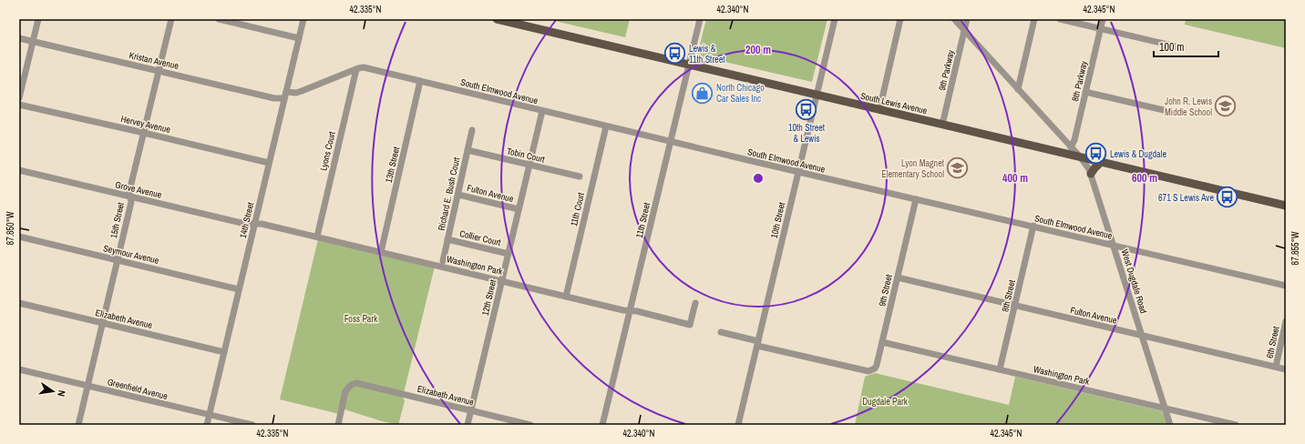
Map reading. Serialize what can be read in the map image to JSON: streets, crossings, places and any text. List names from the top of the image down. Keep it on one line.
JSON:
{"streets":{"main road":["South Lewis Avenue"],"street":["Kristan Avenue","9th Parkway","8th Parkway","South Elmwood Avenue","Hervey Avenue","Lyons Court","Tobin Court","13th Street","Grove Avenue","Fulton Avenue","Richard E. Bush Court","11th Court","15th Street","14th Street","11th Street","10th Street","Collier Court","Seymour Avenue","Washington Park","West Dugdale Road","9th Street","8th Street","12th Street","Elizabeth Avenue","6th Street","Greenfield Avenue"]},"crossings":[["Kristan Avenue","South Elmwood Avenue"],["Kristan Avenue","15th Street"],["Kristan Avenue","14th Street"],["9th Parkway","South Lewis Avenue"],["9th Parkway","West Dugdale Road"],["8th Parkway","West Dugdale Road"],["South Elmwood Avenue","Lyons Court"],["South Elmwood Avenue","13th Street"],["South Elmwood Avenue","11th Court"],["South Elmwood Avenue","14th Street"],["South Elmwood Avenue","11th Street"],["South Elmwood Avenue","10th Street"],["South Elmwood Avenue","West Dugdale Road"],["South Elmwood Avenue","9th Street"],["South Elmwood Avenue","8th Street"],["South Elmwood Avenue","12th Street"],["South Lewis Avenue","11th Street"],["South Lewis Avenue","10th Street"],["South Lewis Avenue","West Dugdale Road"],["Hervey Avenue","15th Street"],["Hervey Avenue","14th Street"],["Lyons Court","Washington Park"],["Tobin Court","Richard E. Bush Court"],["Tobin Court","12th Street"],["13th Street","Washington Park"],["Grove Avenue","15th Street"],["Grove Avenue","14th Street"],["Grove Avenue","Washington Park"],["Fulton Avenue","Richard E. Bush Court"],["Fulton Avenue","West Dugdale Road"],["Fulton Avenue","9th Street"],["Fulton Avenue","8th Street"],["Fulton Avenue","12th Street"],["Fulton Avenue","6th Street"],["Richard E. Bush Court","Collier Court"],["11th Court","Washington Park"],["15th Street","Seymour Avenue"],["15th Street","Elizabeth Avenue"],["15th Street","Greenfield Avenue"],["14th Street","Seymour Avenue"],["14th Street","Washington Park"],["14th Street","Elizabeth Avenue"],["14th Street","Greenfield Avenue"],["11th Street","Washington Park"],["10th Street","9th Street"],["Collier Court","12th Street"],["Washington Park","West Dugdale Road"],["Washington Park","9th Street"],["Washington Park","8th Street"],["Washington Park","12th Street"],["12th Street","Elizabeth Avenue"]],"parks":["Foss Park","Dugdale Park"],"places":{"bus stop":["Lewis & 11th Street","10th Street & Lewis","Lewis & Dugdale","671 S Lewis Ave"],"shop":["North Chicago Car Sales Inc"],"school or university":["John R. Lewis Middle School","Lyon Magnet Elementary School"]},"scale_bar":"100 m","north":"right","coordinates":["42.335°N","42.340°N","42.345°N","87.850°W","87.855°W"],"rings":["200 m","400 m","600 m"]}
